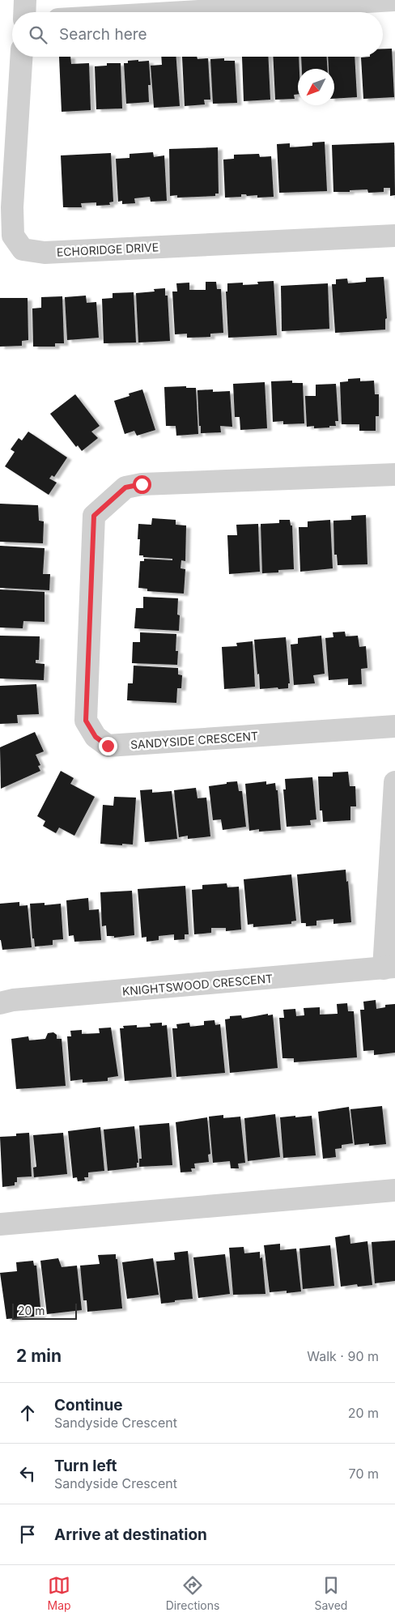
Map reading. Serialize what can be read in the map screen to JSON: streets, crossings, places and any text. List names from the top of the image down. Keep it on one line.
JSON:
{"streets":{"street":["ECHORIDGE DRIVE","SANDYSIDE CRESCENT","KNIGHTSWOOD CRESCENT"]},"scale_bar":"20 m","north":"bottom left","page":{"search":"Search here","scale":"20 m","heading":["2 min","Walk · 90 m"],"list":[["Continue","Sandyside Crescent","20 m"],["Turn left","Sandyside Crescent","70 m"],"Arrive at destination"],"nav":["Map","Directions","Saved"]}}
